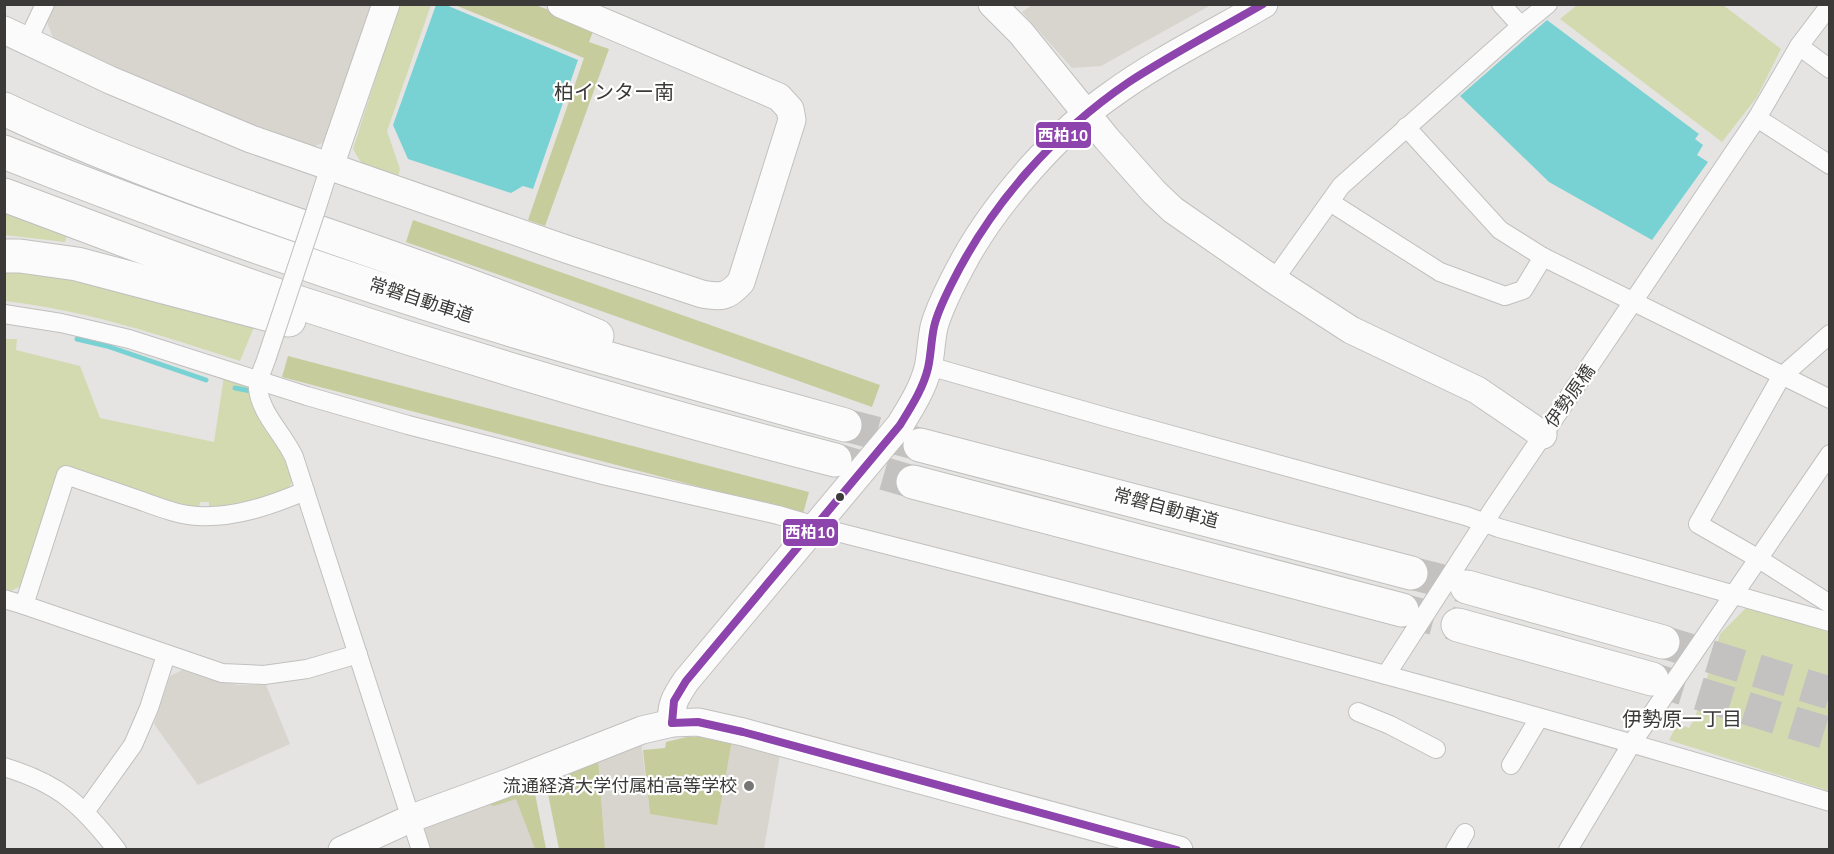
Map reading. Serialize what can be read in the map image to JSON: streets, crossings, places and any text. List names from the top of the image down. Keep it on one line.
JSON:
{"streets":{"highway":["常磐自動車道"],"street":["伊勢原橋"]},"districts":["柏インター南","伊勢原一丁目"],"places":["流通経済大学付属柏高等学校"],"lines":["transit line 西柏10"]}
